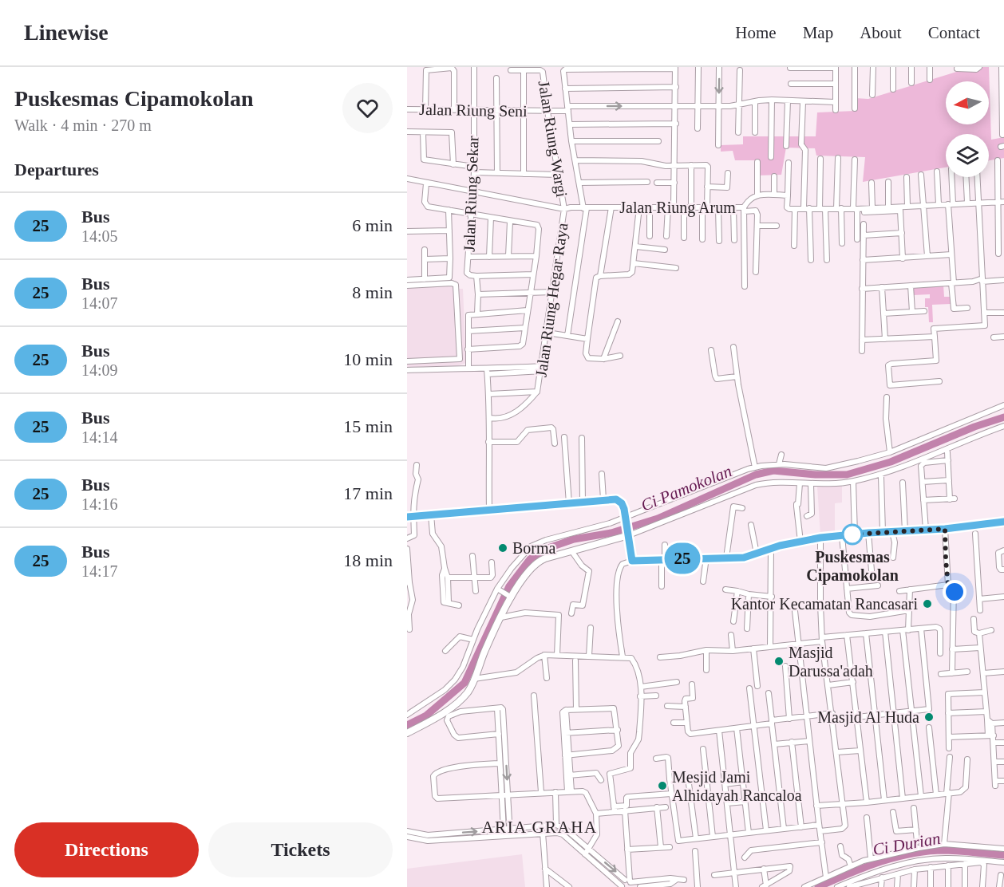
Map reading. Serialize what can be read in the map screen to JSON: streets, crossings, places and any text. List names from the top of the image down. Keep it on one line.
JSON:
{"streets":{"street":["Jalan Riung Seni","Jalan Riung Wargi","Jalan Riung Sekar","Jalan Riung Arum","Jalan Riung Hegar Raya"]},"crossings":[["Jalan Riung Seni","Jalan Riung Wargi"],["Jalan Riung Seni","Jalan Riung Sekar"],["Jalan Riung Wargi","Jalan Riung Arum"],["Jalan Riung Wargi","Jalan Riung Hegar Raya"],["Jalan Riung Sekar","Jalan Riung Arum"],["Jalan Riung Arum","Jalan Riung Hegar Raya"]],"districts":["ARIA GRAHA"],"water":["Ci Pamokolan","Ci Durian"],"places":["Puskesmas Cipamokolan","Borma","Kantor Kecamatan Rancasari","Masjid Darussa'adah","Masjid Al Huda","Mesjid Jami Alhidayah Rancaloa"],"lines":["bus line 25"],"north":"left","page":{"header":"Linewise","nav":["Home","Map","About","Contact"],"heading":[["Puskesmas Cipamokolan","Walk · 4 min · 270 m"],"Departures"],"on_map":"25","list":[{"mark":"25","name":"Bus","note":"14:05","value":"6 min"},{"mark":"25","name":"Bus","note":"14:07","value":"8 min"},{"mark":"25","name":"Bus","note":"14:09","value":"10 min"},{"mark":"25","name":"Bus","note":"14:14","value":"15 min"},{"mark":"25","name":"Bus","note":"14:16","value":"17 min"},{"mark":"25","name":"Bus","note":"14:17","value":"18 min"}],"buttons":["Directions","Tickets"]}}
